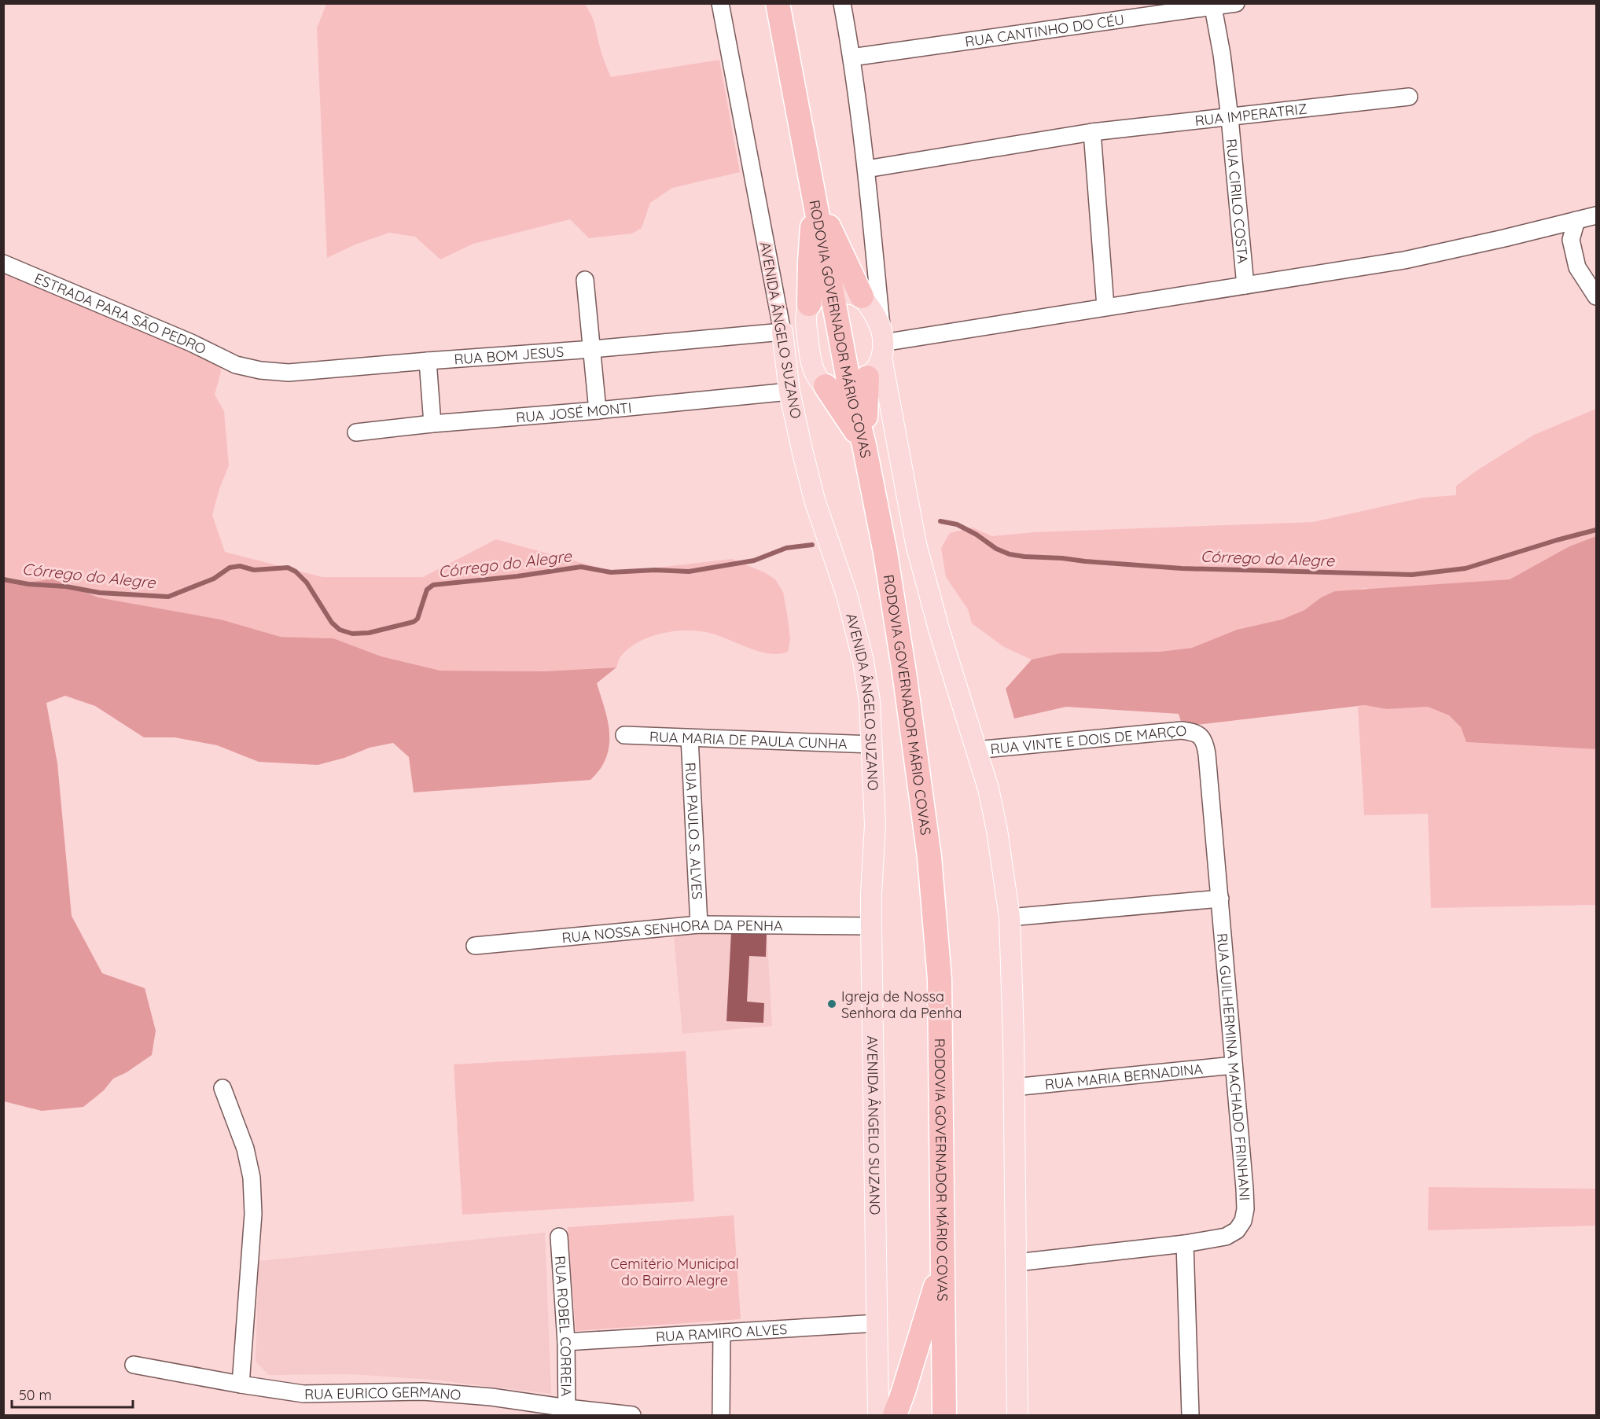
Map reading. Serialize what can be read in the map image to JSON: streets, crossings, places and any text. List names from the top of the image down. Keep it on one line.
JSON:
{"streets":{"highway":["RODOVIA GOVERNADOR MÁRIO COVAS"],"main road":["AVENIDA ÂNGELO SUZANO"],"street":["RUA CANTINHO DO CÉU","RUA IMPERATRIZ","RUA CIRILO COSTA","ESTRADA PARA SÃO PEDRO","RUA BOM JESUS","RUA JOSÉ MONTI","RUA MARIA DE PAULA CUNHA","RUA VINTE E DOIS DE MARÇO","RUA PAULO S. ALVES","RUA NOSSA SENHORA DA PENHA","RUA GUILHERMINA MACHADO FRINHANI","RUA MARIA BERNADINA","RUA ROBEL CORREIA","RUA RAMIRO ALVES","RUA EURICO GERMANO"]},"crossings":[["RUA CANTINHO DO CÉU","RUA CIRILO COSTA"],["RUA IMPERATRIZ","RUA CIRILO COSTA"],["ESTRADA PARA SÃO PEDRO","RUA BOM JESUS"],["AVENIDA ÂNGELO SUZANO","RUA BOM JESUS"],["AVENIDA ÂNGELO SUZANO","RUA JOSÉ MONTI"],["AVENIDA ÂNGELO SUZANO","RUA MARIA DE PAULA CUNHA"],["AVENIDA ÂNGELO SUZANO","RUA NOSSA SENHORA DA PENHA"],["AVENIDA ÂNGELO SUZANO","RUA RAMIRO ALVES"],["RUA MARIA DE PAULA CUNHA","RUA PAULO S. ALVES"],["RUA VINTE E DOIS DE MARÇO","RUA GUILHERMINA MACHADO FRINHANI"],["RUA PAULO S. ALVES","RUA NOSSA SENHORA DA PENHA"],["RUA GUILHERMINA MACHADO FRINHANI","RUA MARIA BERNADINA"],["RUA ROBEL CORREIA","RUA RAMIRO ALVES"],["RUA ROBEL CORREIA","RUA EURICO GERMANO"]],"water":["Córrego do Alegre"],"parks":["Cemitério Municipal do Bairro Alegre"],"places":["Igreja de Nossa Senhora da Penha"],"scale_bar":"50 m"}
